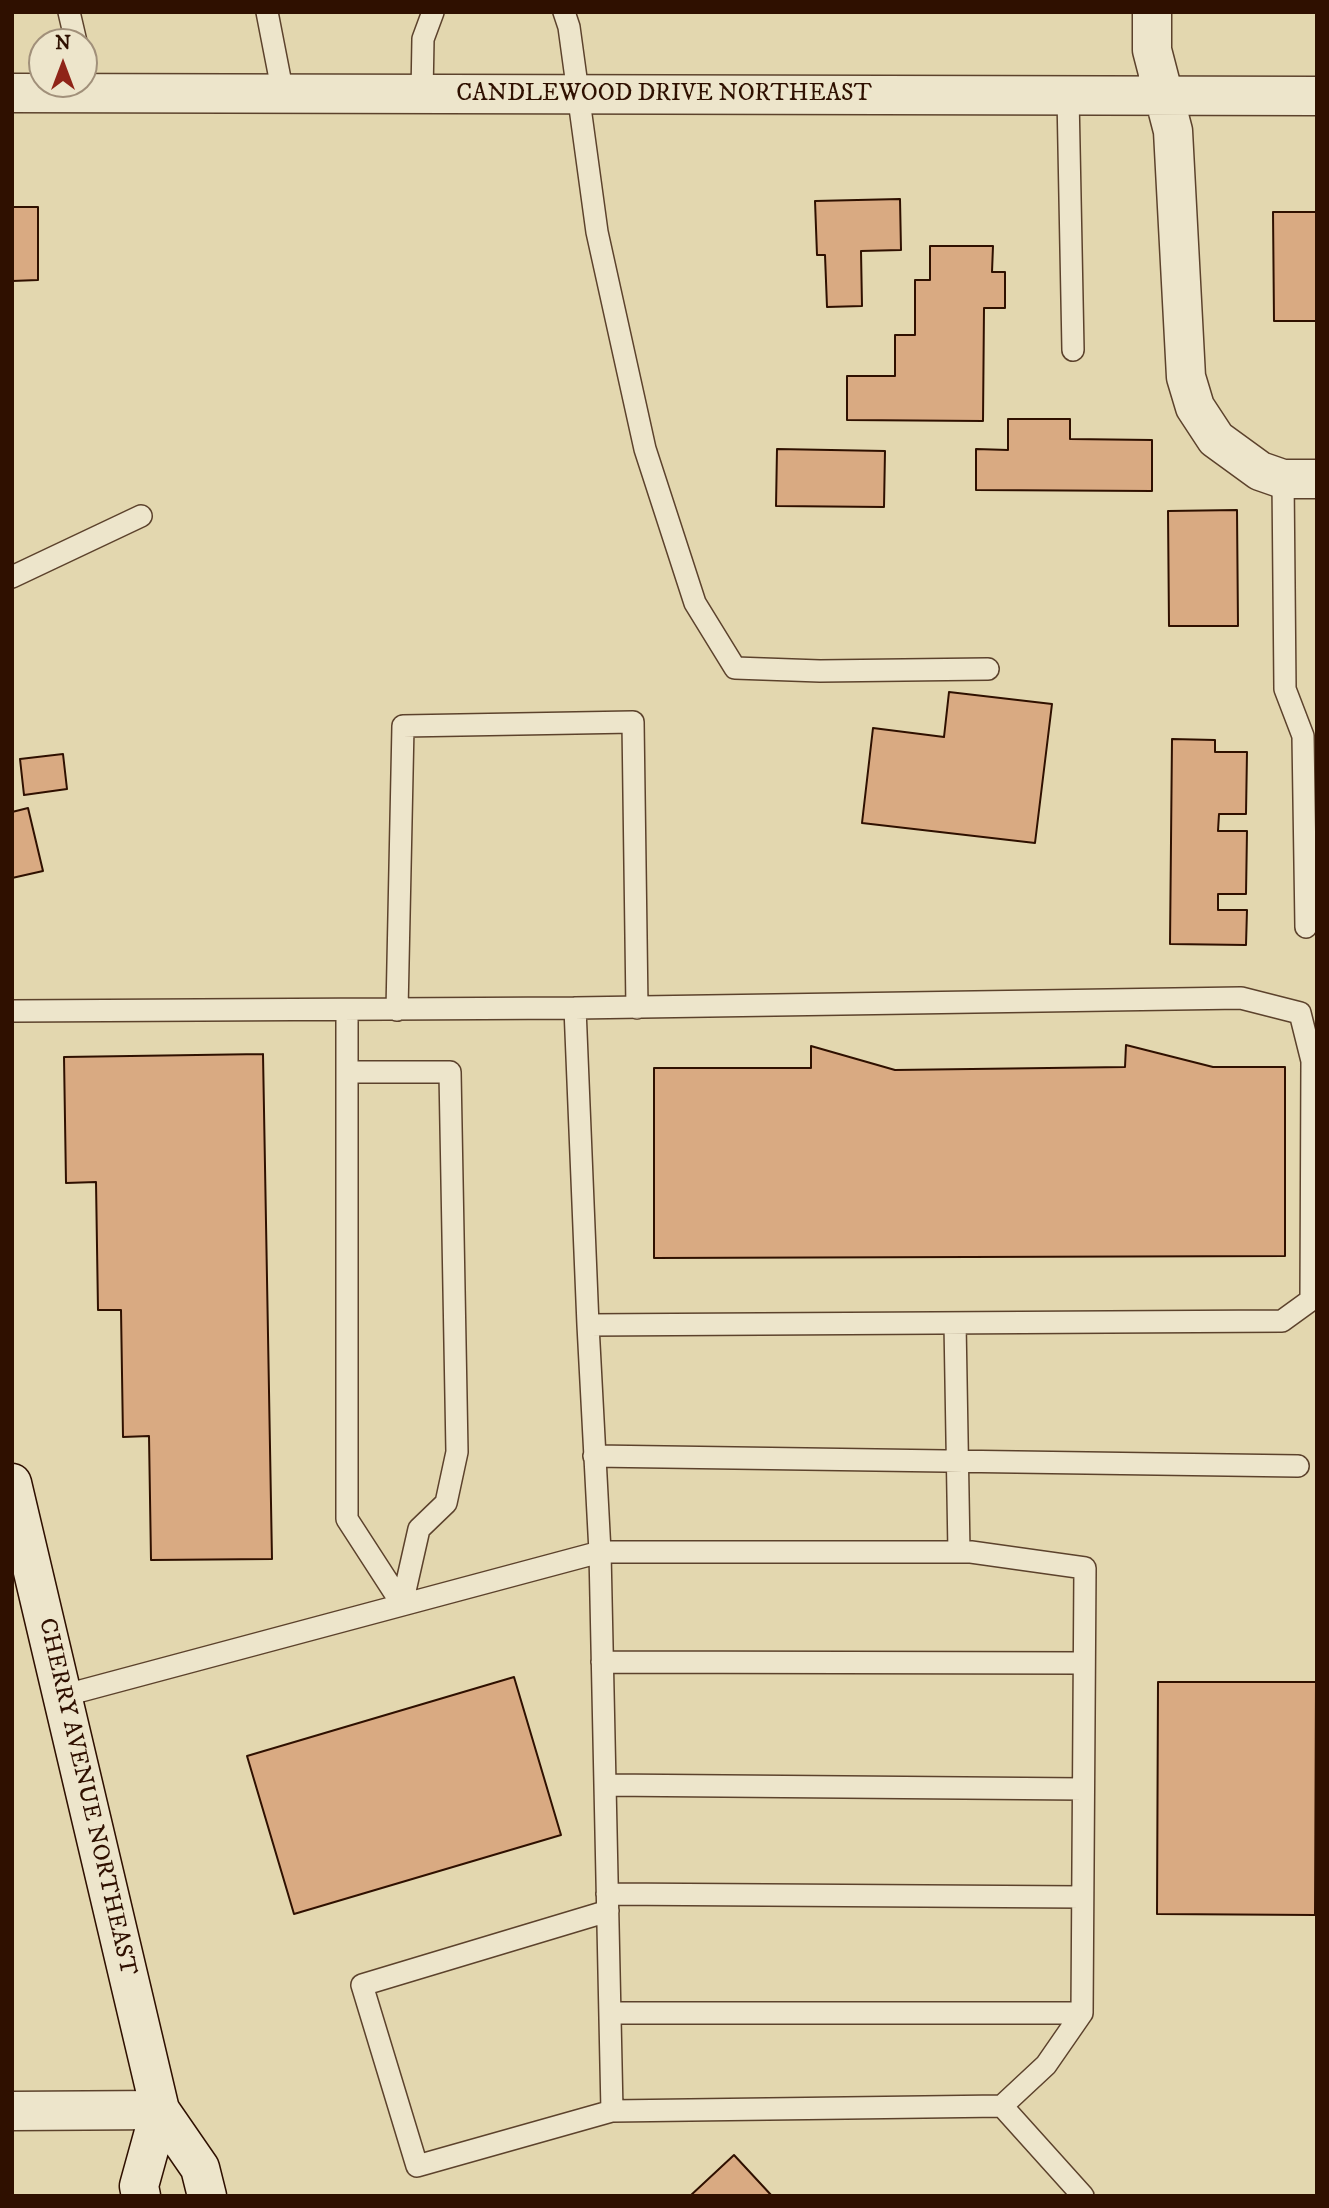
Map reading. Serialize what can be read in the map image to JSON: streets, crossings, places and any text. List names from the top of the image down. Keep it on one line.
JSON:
{"streets":{"street":["CANDLEWOOD DRIVE NORTHEAST","CHERRY AVENUE NORTHEAST"]},"north":"top"}
